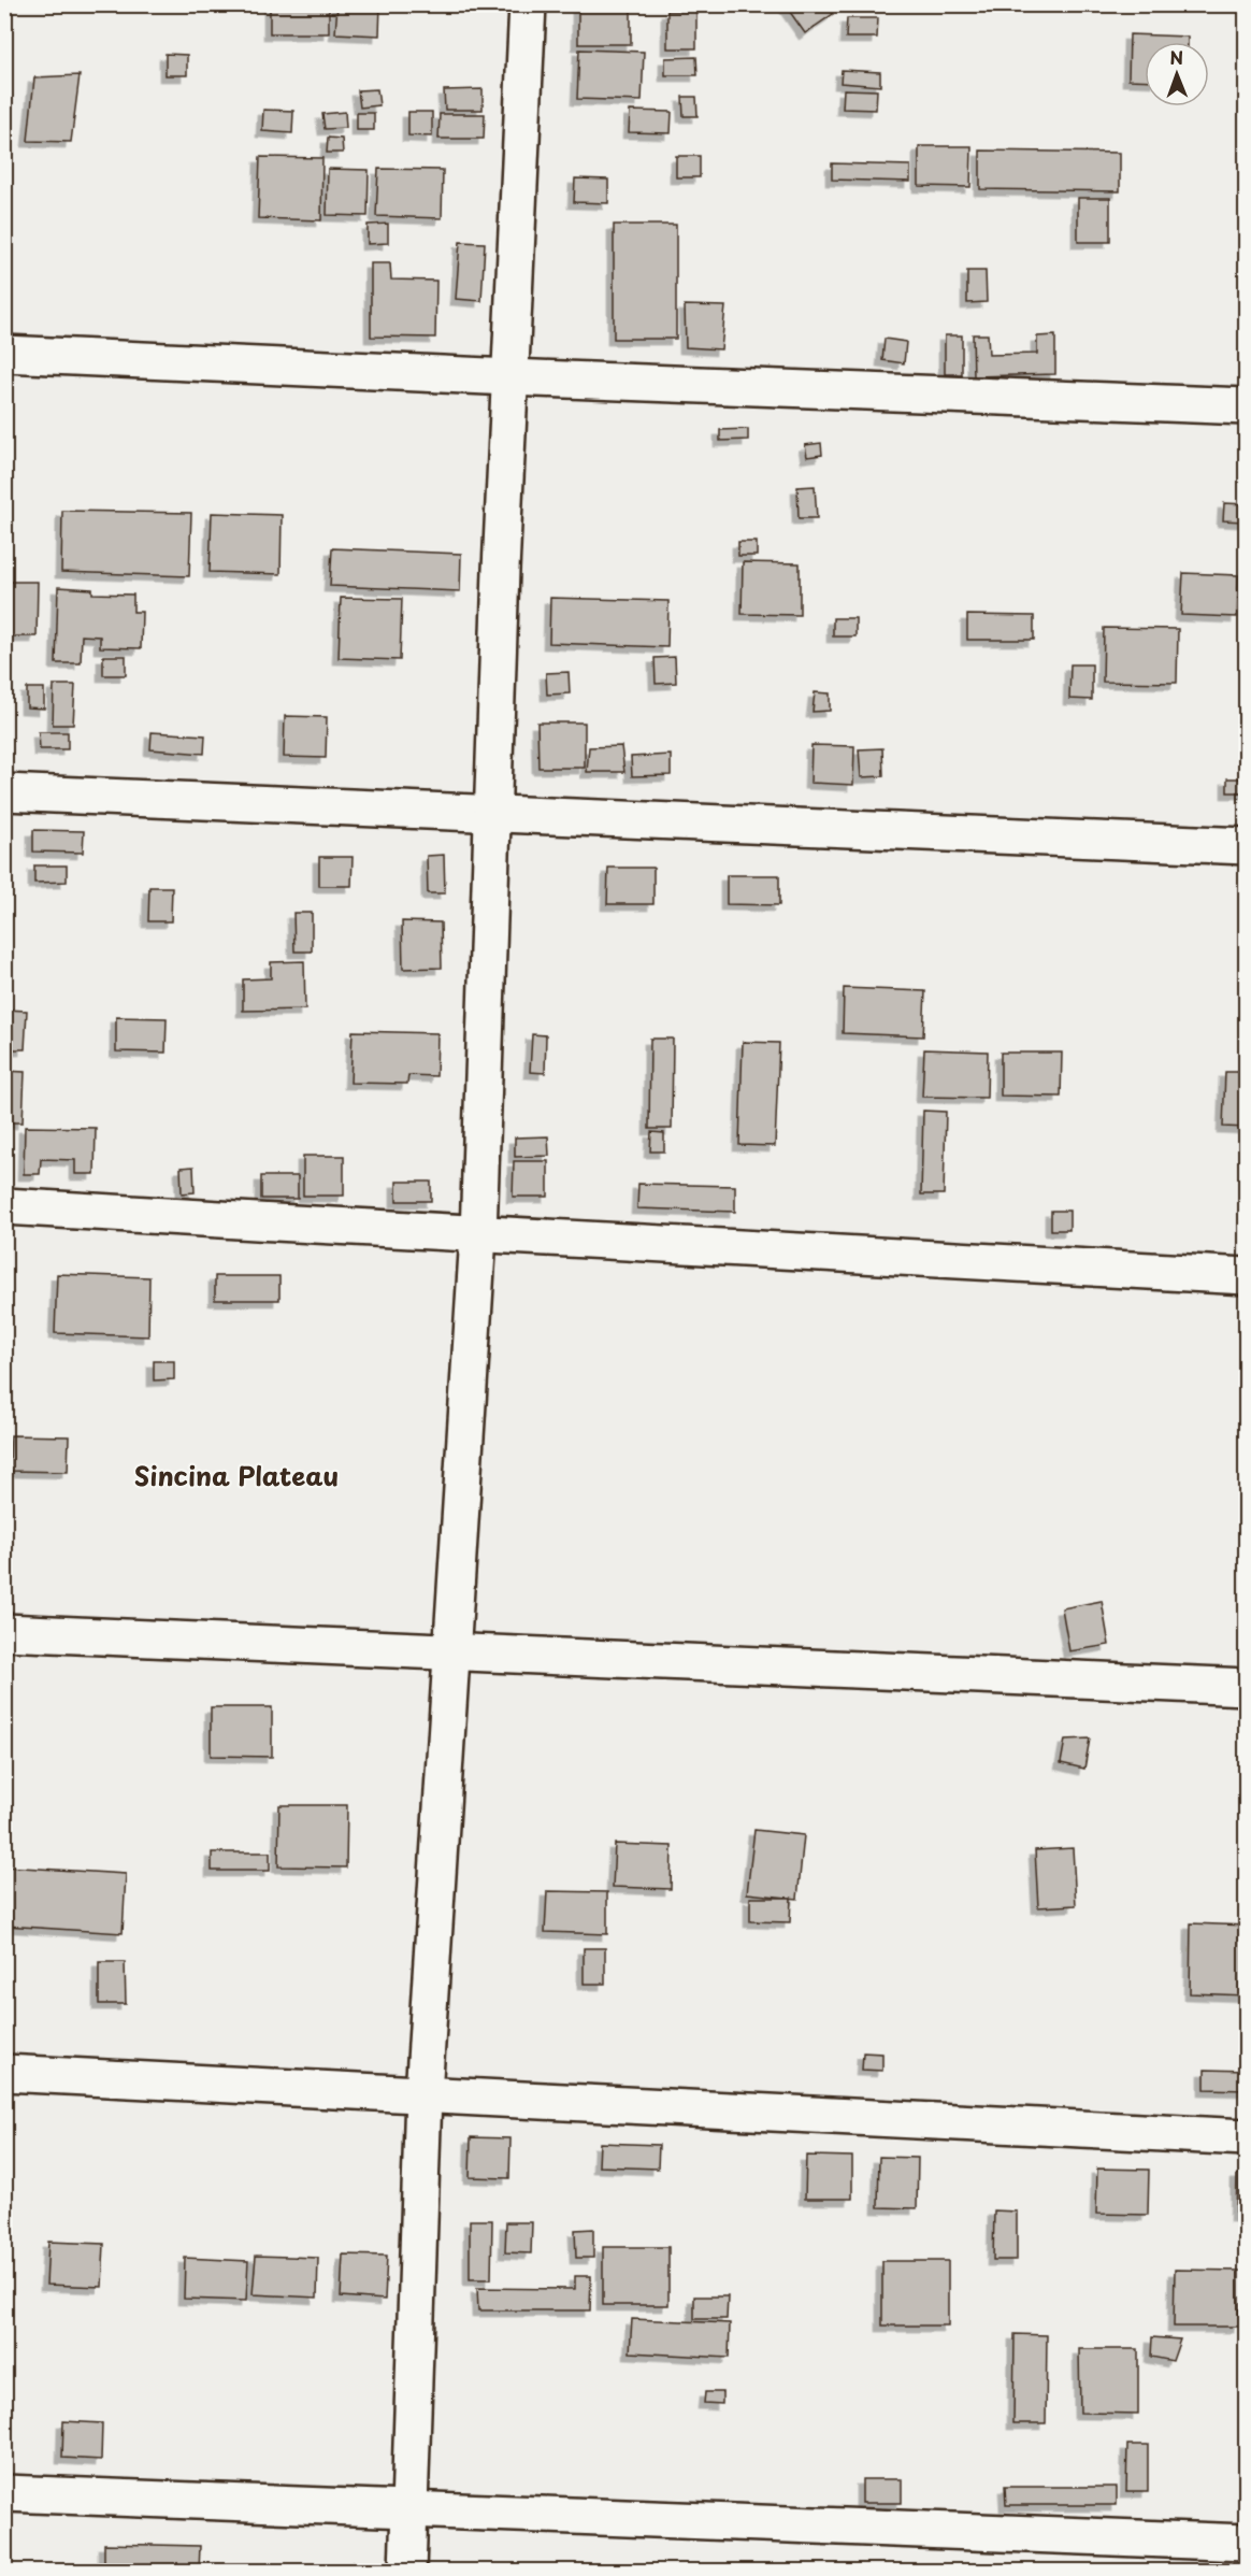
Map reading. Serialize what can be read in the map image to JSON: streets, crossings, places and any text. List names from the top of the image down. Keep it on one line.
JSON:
{"districts":["Sincina Plateau"],"north":"top"}
